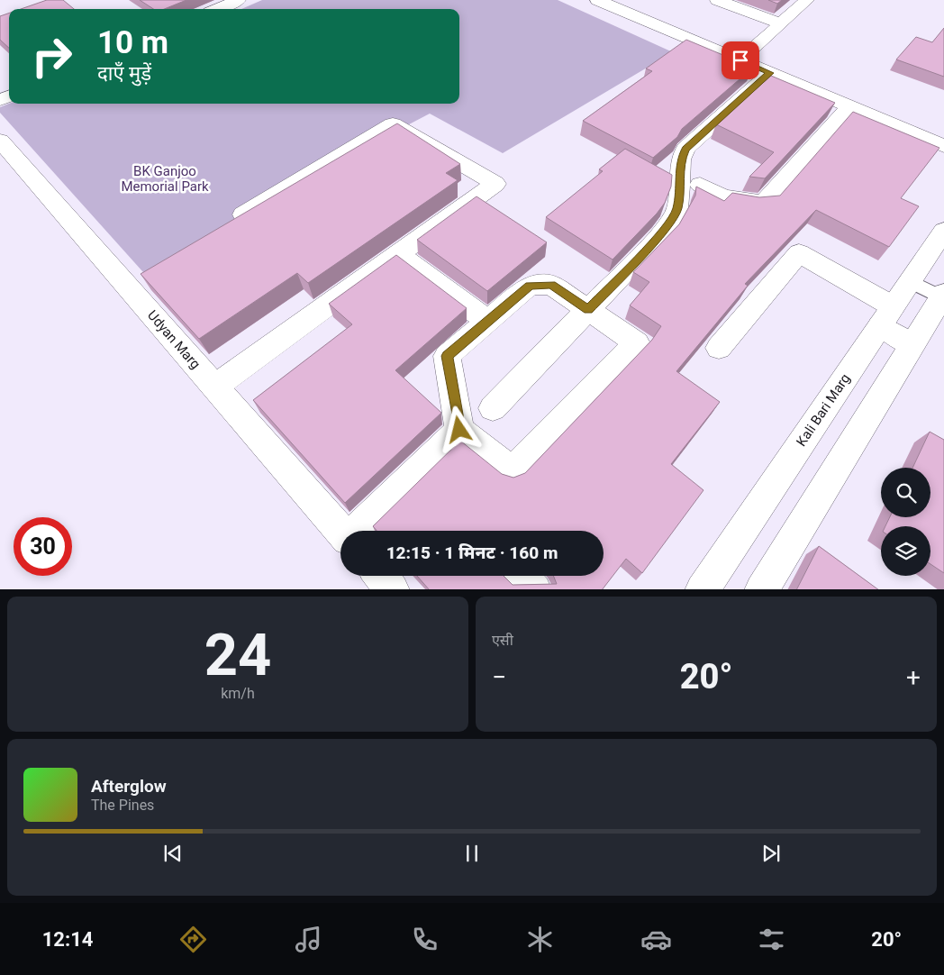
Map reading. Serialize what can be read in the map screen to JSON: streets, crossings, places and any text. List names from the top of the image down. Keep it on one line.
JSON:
{"streets":{"street":["Udyan Marg","Kali Bari Marg"]},"parks":["BK Ganjoo Memorial Park"],"page":{"turn":["10 m","दाएँ मुड़ें"],"limit":"30","trip":"12:15 · 1 मिनट · 160 m","tile":[["24","km/h"],"एसी"],"heat":["−","20°","+"],"song":["Afterglow","The Pines"],"tabs":["12:14","20°"]}}
